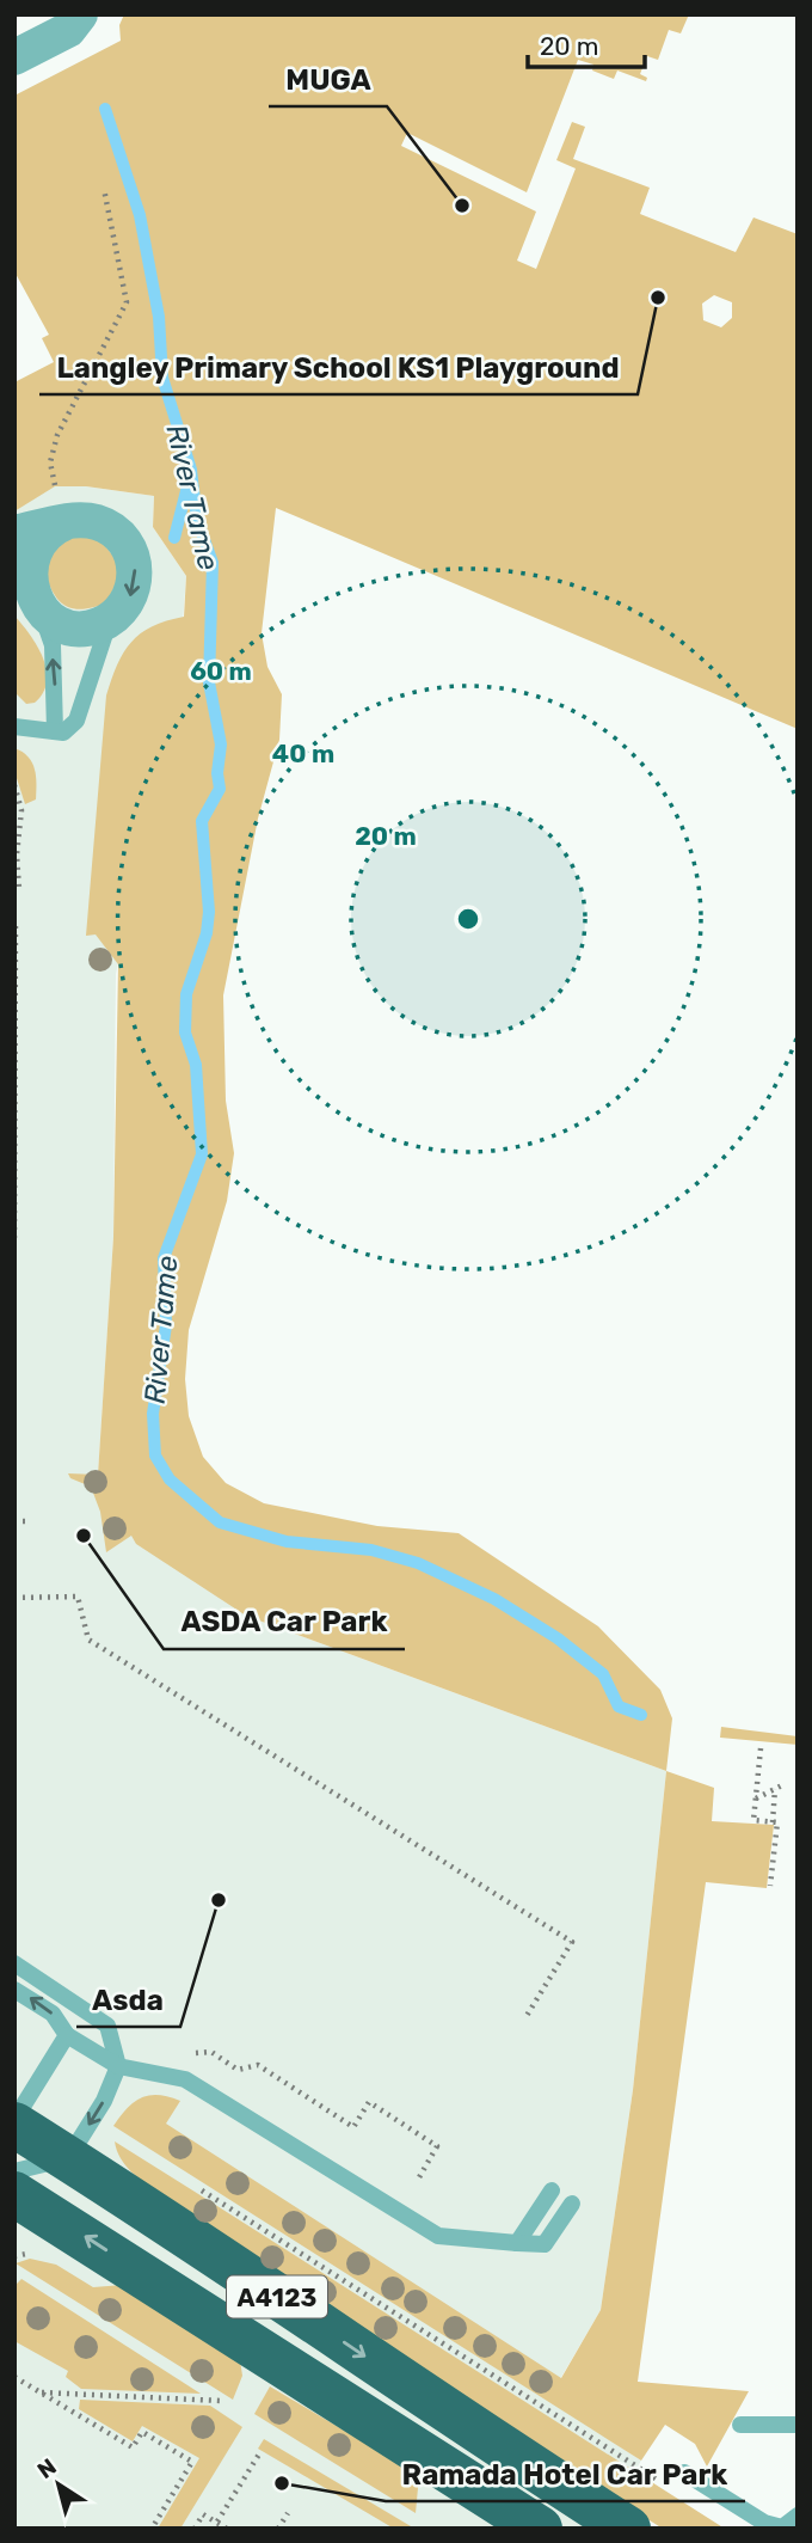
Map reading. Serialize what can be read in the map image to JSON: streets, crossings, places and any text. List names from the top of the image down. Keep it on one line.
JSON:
{"streets":{"highway":["A4123"]},"water":["River Tame"],"places":["MUGA","Langley Primary School KS1 Playground","ASDA Car Park","Asda","Ramada Hotel Car Park"],"scale_bar":"20 m","north":"top left","rings":["60 m","40 m","20 m"]}
